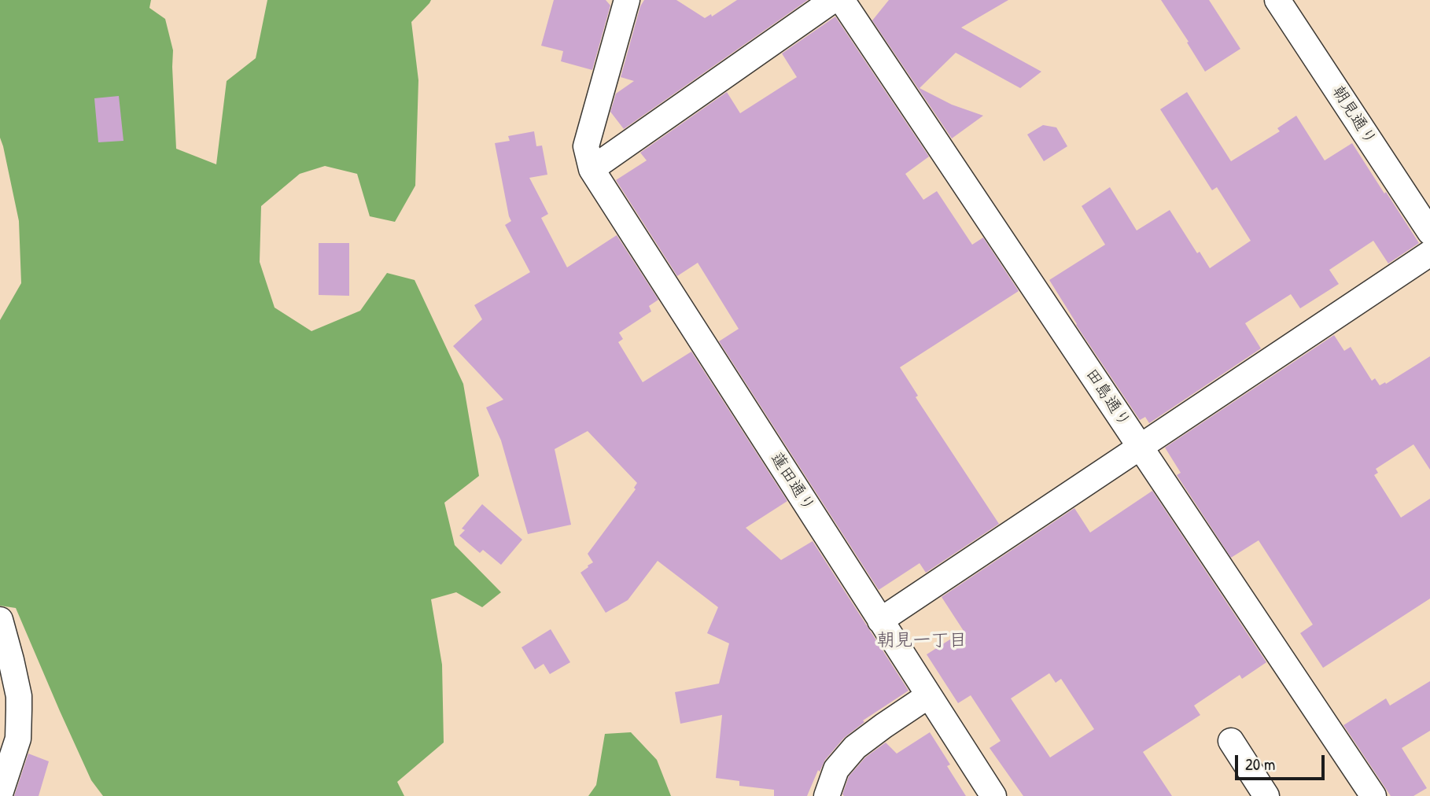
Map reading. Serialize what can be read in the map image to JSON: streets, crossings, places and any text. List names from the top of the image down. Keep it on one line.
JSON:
{"streets":{"street":["朝見通り","田島通り","蓮田通り"]},"districts":["朝見一丁目"],"scale_bar":"20 m"}
